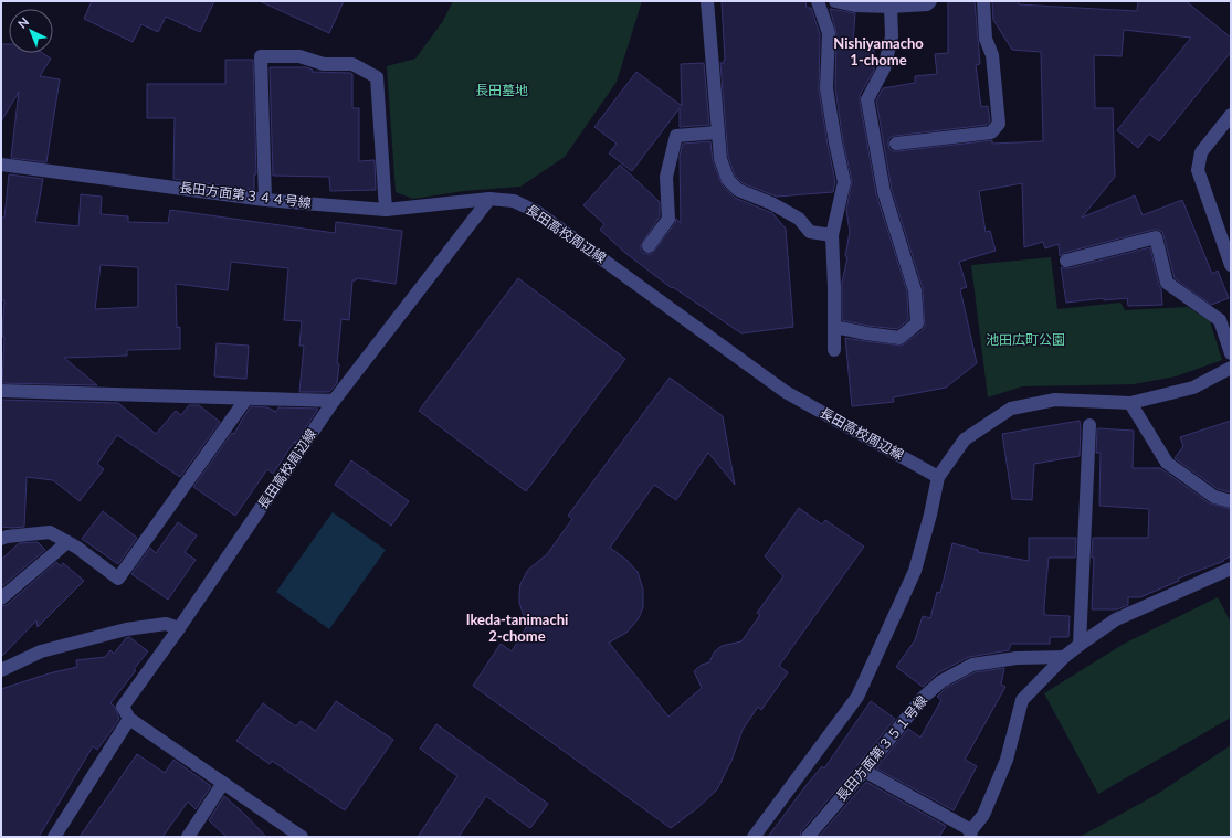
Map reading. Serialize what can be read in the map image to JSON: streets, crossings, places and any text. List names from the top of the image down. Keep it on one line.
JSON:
{"streets":{"street":["長田方面第３４４号線","長田高校周辺線","長田方面第３５１号線"]},"crossings":[["長田方面第３４４号線","長田高校周辺線"]],"districts":["Nishiyamacho 1-chome","Ikeda-tanimachi 2-chome"],"parks":["長田墓地","池田広町公園"],"north":"top left"}
